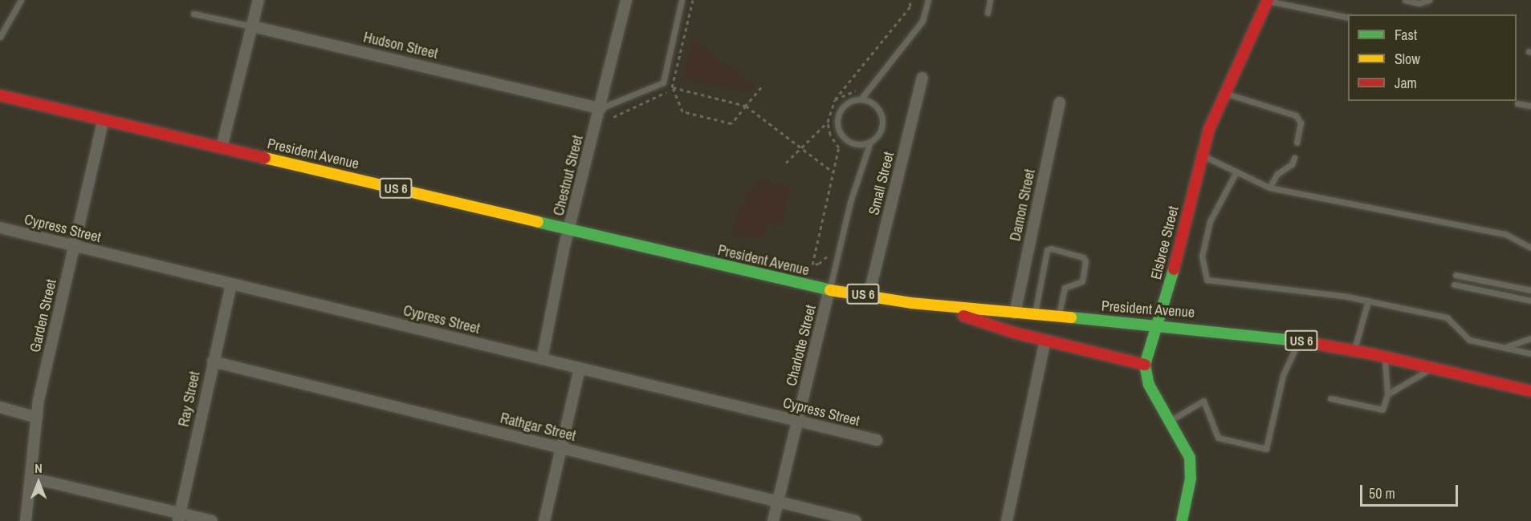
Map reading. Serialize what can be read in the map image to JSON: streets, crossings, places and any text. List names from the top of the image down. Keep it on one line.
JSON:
{"streets":{"main road":["President Avenue","US 6","Elsbree Street"],"street":["Hudson Street","Chestnut Street","Small Street","Damon Street","Cypress Street","Garden Street","Charlotte Street","Ray Street","Rathgar Street"]},"crossings":[["Hudson Street","Chestnut Street"],["President Avenue","Chestnut Street"],["President Avenue","Small Street"],["President Avenue","Damon Street"],["President Avenue","Elsbree Street"],["President Avenue","Garden Street"],["President Avenue","Charlotte Street"],["Chestnut Street","Cypress Street"],["Cypress Street","Garden Street"],["Cypress Street","Charlotte Street"],["Cypress Street","Ray Street"],["Charlotte Street","Rathgar Street"],["Ray Street","Rathgar Street"]],"legend":["Fast","Slow","Jam"],"scale_bar":"50 m","north":"top"}
